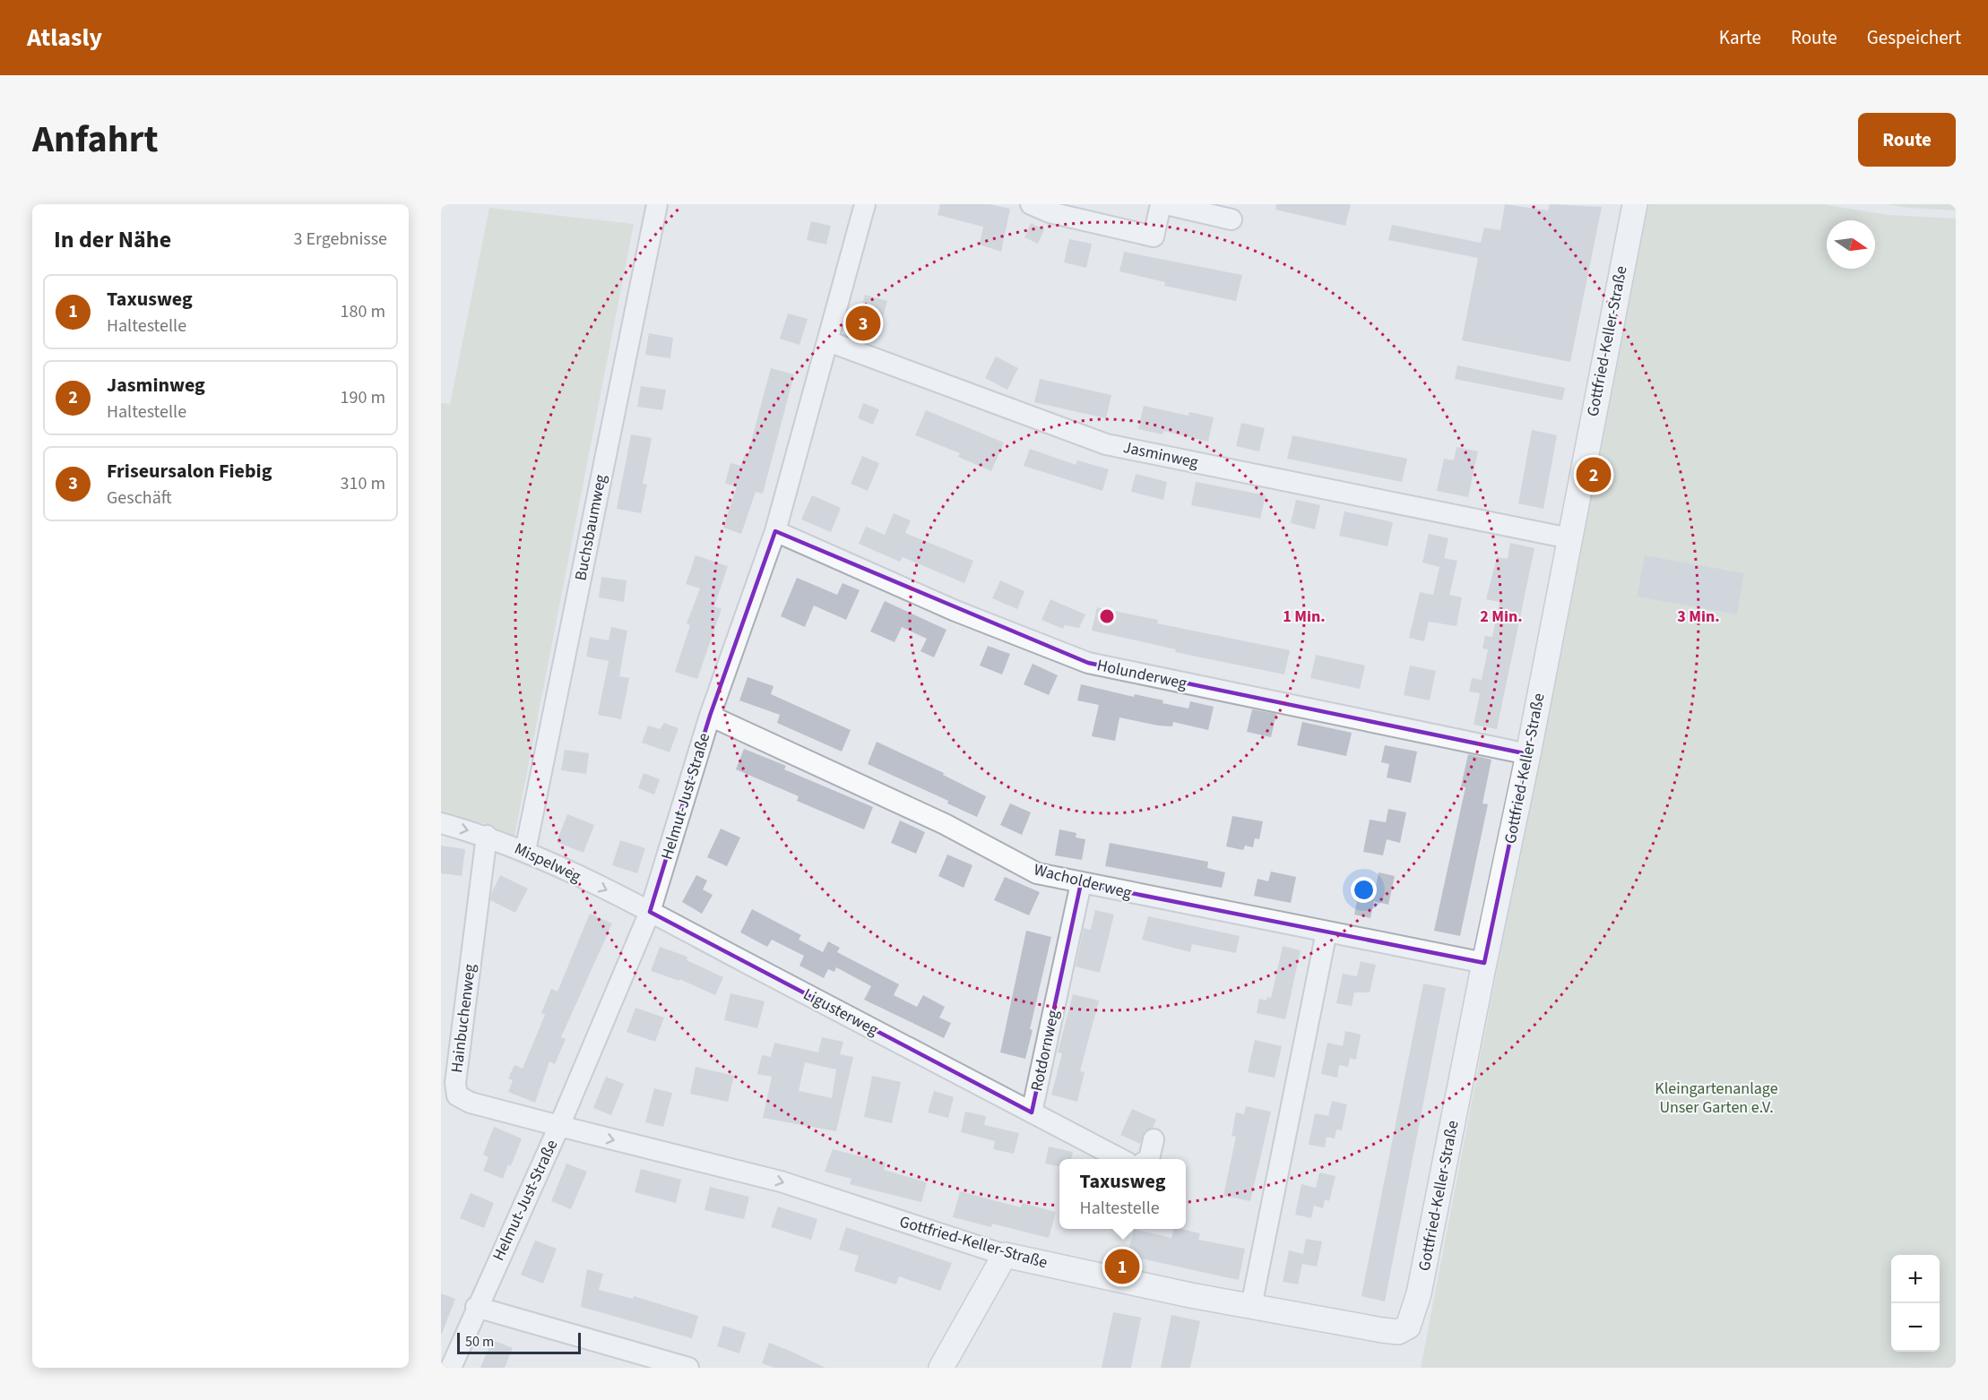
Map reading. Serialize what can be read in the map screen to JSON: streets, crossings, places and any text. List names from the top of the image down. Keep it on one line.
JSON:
{"streets":{"street":["Gottfried-Keller-Straße","Jasminweg","Buchsbaumweg","Holunderweg","Helmut-Just-Straße","Mispelweg","Wacholderweg","Ligusterweg","Hainbuchenweg","Rotdornweg"]},"crossings":[["Gottfried-Keller-Straße","Jasminweg"],["Gottfried-Keller-Straße","Holunderweg"],["Gottfried-Keller-Straße","Helmut-Just-Straße"],["Gottfried-Keller-Straße","Wacholderweg"],["Gottfried-Keller-Straße","Hainbuchenweg"],["Jasminweg","Helmut-Just-Straße"],["Buchsbaumweg","Mispelweg"],["Holunderweg","Helmut-Just-Straße"],["Helmut-Just-Straße","Mispelweg"],["Helmut-Just-Straße","Wacholderweg"],["Helmut-Just-Straße","Ligusterweg"],["Helmut-Just-Straße","Hainbuchenweg"],["Mispelweg","Ligusterweg"],["Mispelweg","Hainbuchenweg"],["Wacholderweg","Rotdornweg"],["Ligusterweg","Rotdornweg"]],"one_way":["Mispelweg"],"parks":["Kleingartenanlage Unser Garten e.V."],"scale_bar":"50 m","north":"right","page":{"header":"Atlasly","nav":["Karte","Route","Gespeichert"],"title":"Anfahrt","buttons":"Route","heading":["In der Nähe","3 Ergebnisse"],"list":[{"mark":"1","name":"Taxusweg","note":"Haltestelle","value":"180 m"},{"mark":"2","name":"Jasminweg","note":"Haltestelle","value":"190 m"},{"mark":"3","name":"Friseursalon Fiebig","note":"Geschäft","value":"310 m"}],"pins":["3","2","1"],"popup":["Taxusweg","Haltestelle"],"map_buttons":["+","−"],"scale":"50 m"},"rings":["1 Min.","2 Min.","3 Min."]}
